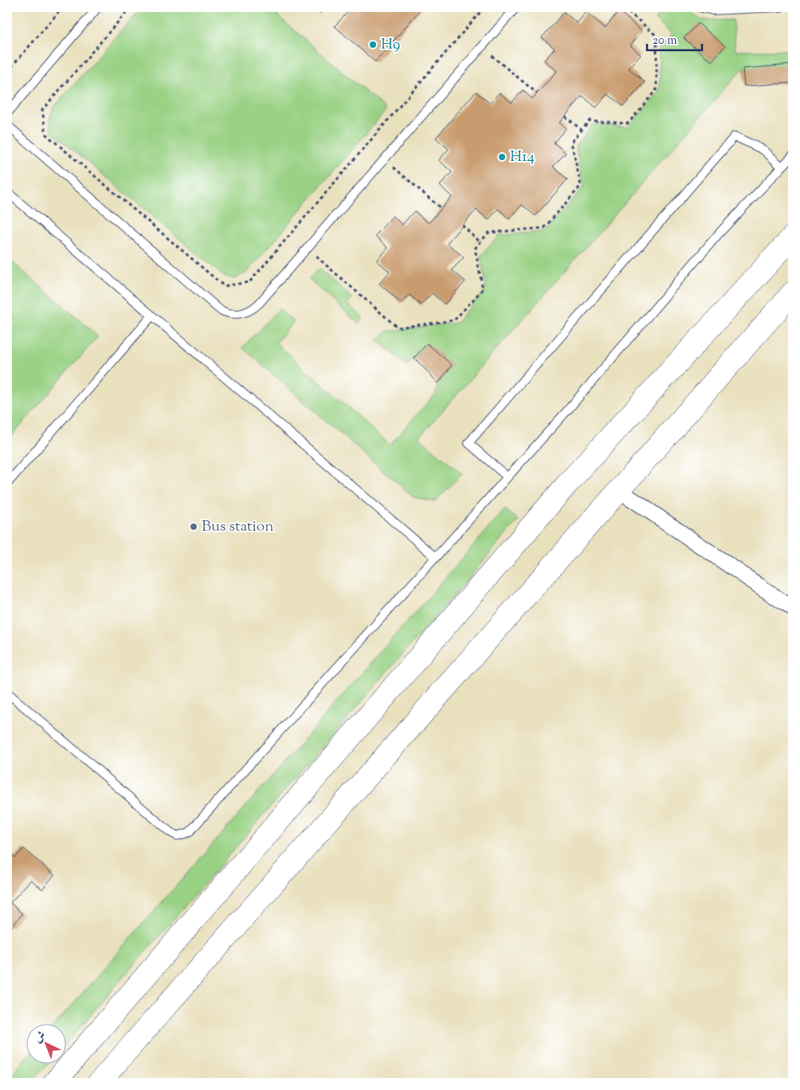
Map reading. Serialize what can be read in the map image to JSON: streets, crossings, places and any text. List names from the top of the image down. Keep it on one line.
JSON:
{"places":["H9","H14","Bus station"],"scale_bar":"20 m","north":"top left"}
